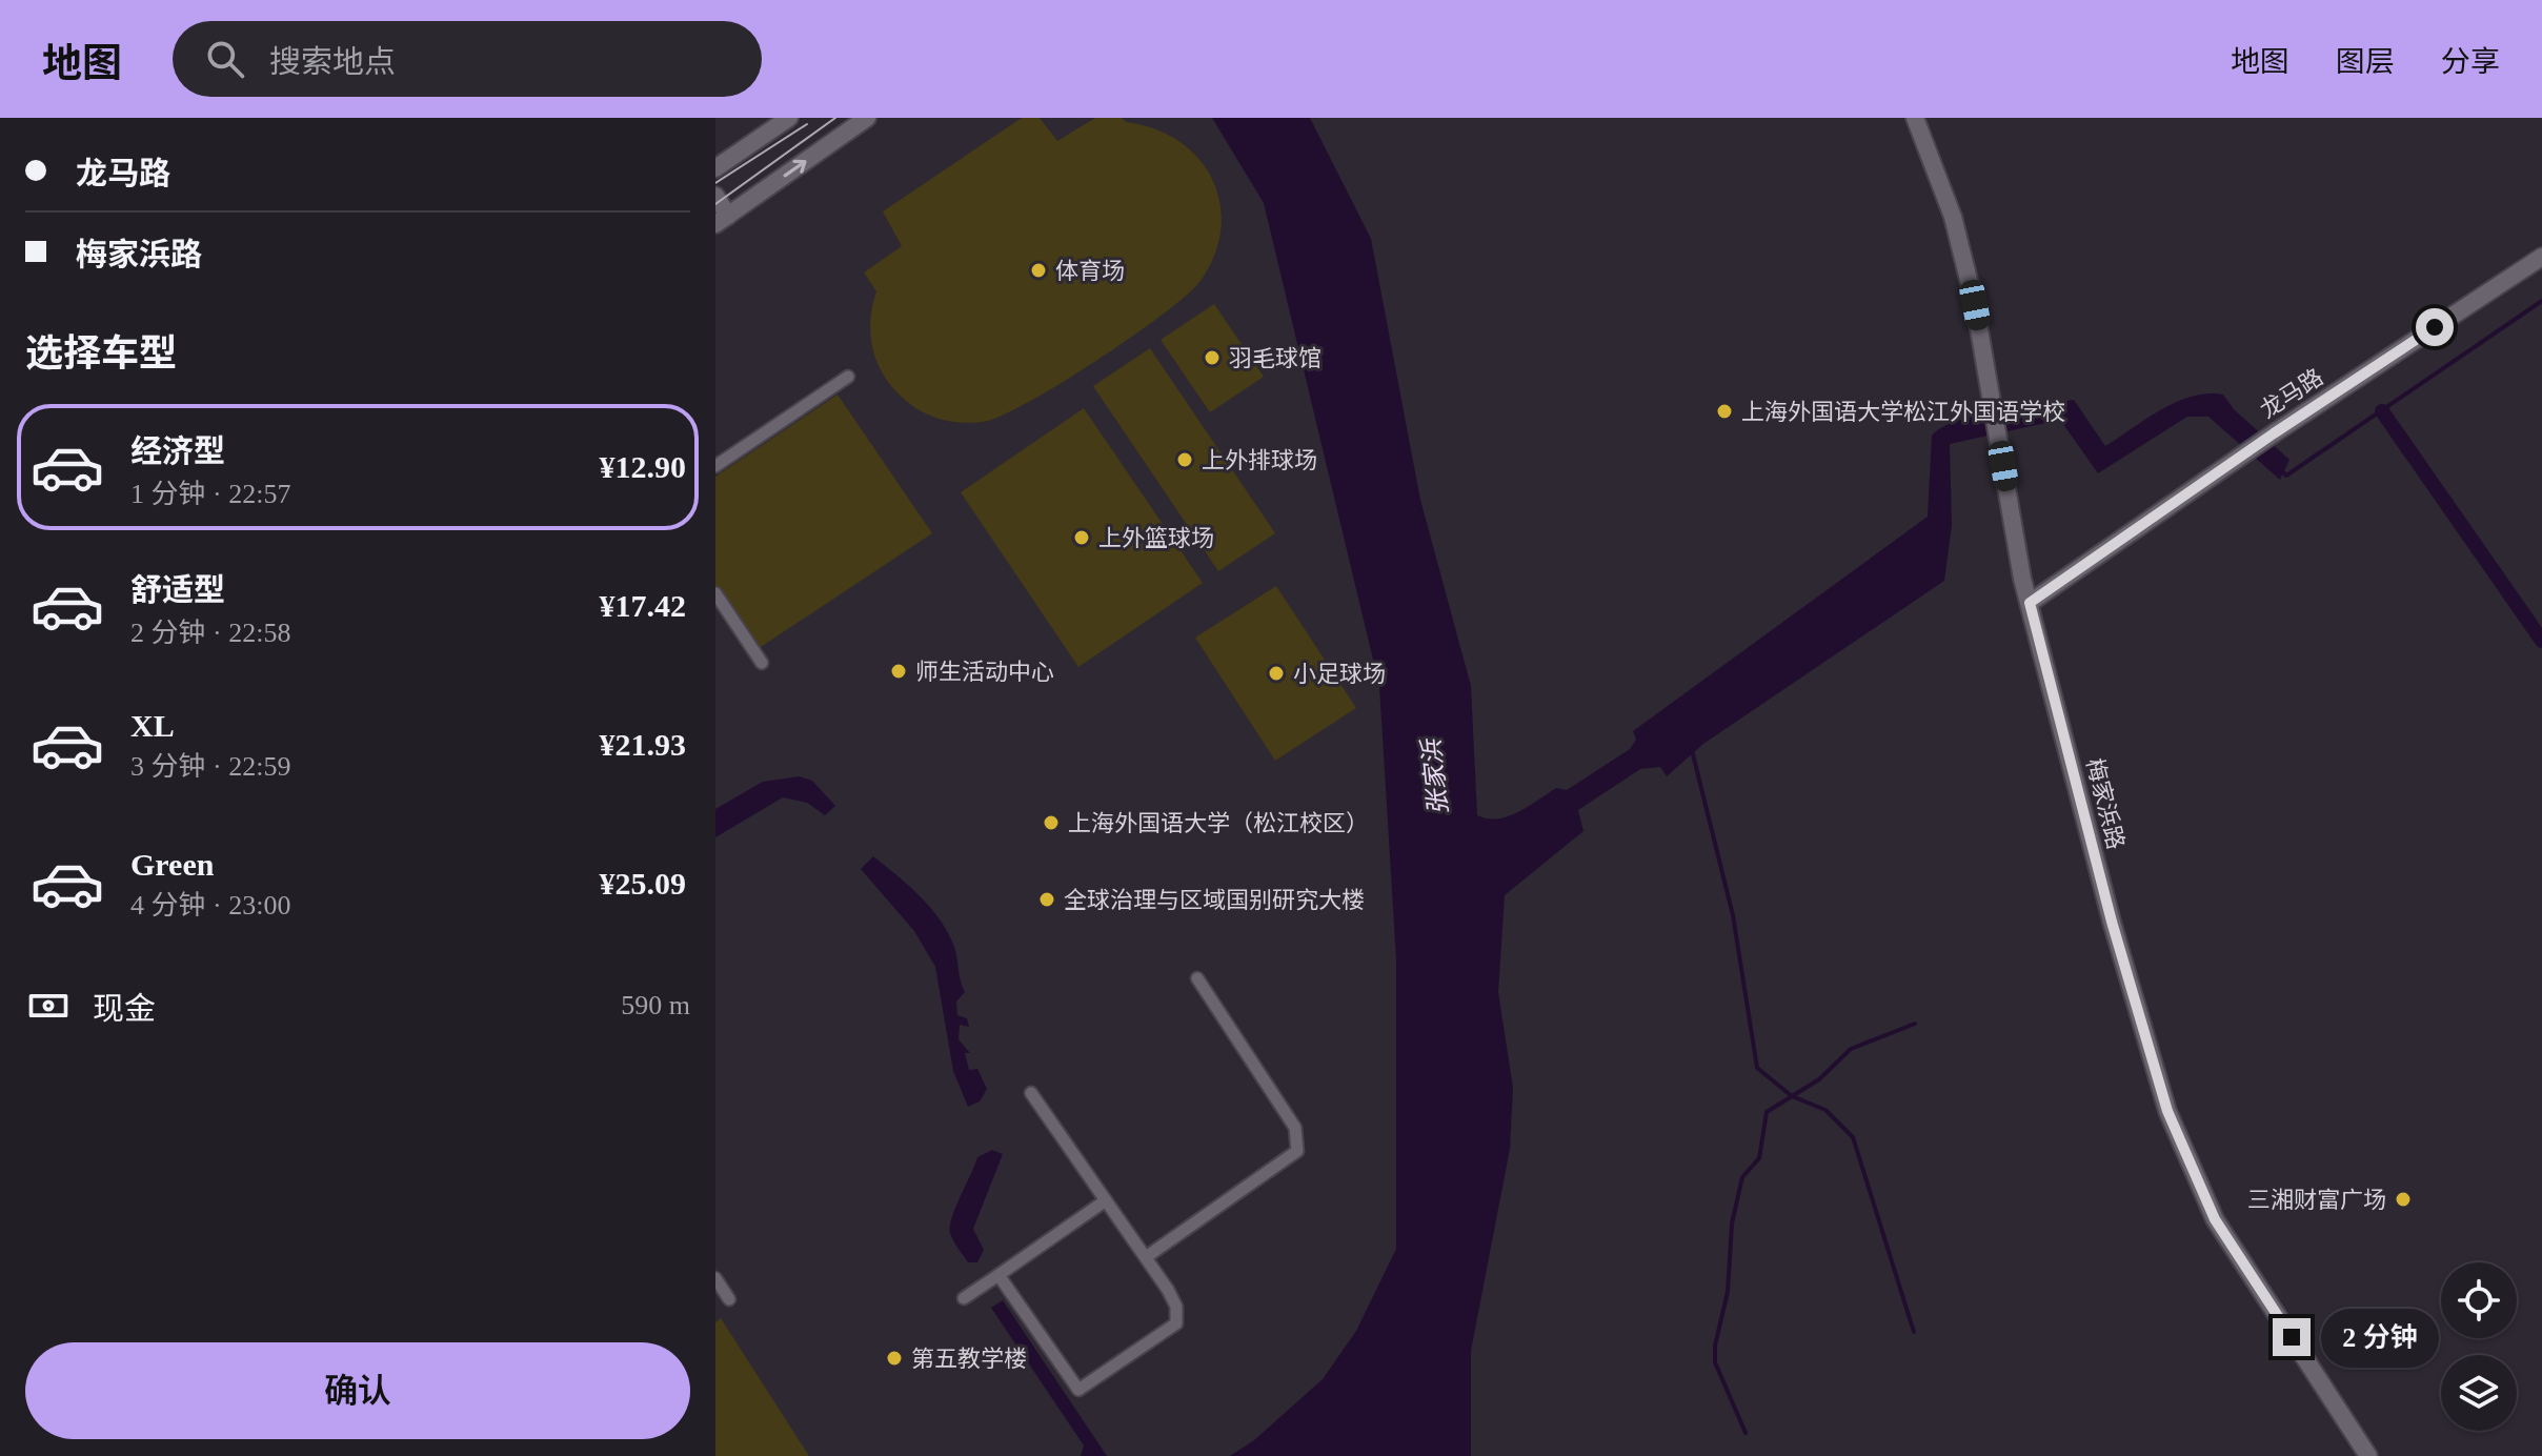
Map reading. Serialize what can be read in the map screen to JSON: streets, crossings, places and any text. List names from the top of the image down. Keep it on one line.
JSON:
{"streets":{"main road":["龙马路","梅家浜路"]},"crossings":[["龙马路","梅家浜路"]],"water":["张家浜"],"places":["体育场","羽毛球馆","上海外国语大学松江外国语学校","上外排球场","上外篮球场","师生活动中心","小足球场","上海外国语大学（松江校区）","全球治理与区域国别研究大楼","三湘财富广场","第五教学楼"],"page":{"header":"地图","search":"搜索地点","nav":["地图","图层","分享"],"banner":["龙马路","梅家浜路"],"heading":"选择车型","list":[{"name":"经济型","note":"1 分钟 · 22:57","value":"¥12.90"},{"name":"舒适型","note":"2 分钟 · 22:58","value":"¥17.42"},{"name":"XL","note":"3 分钟 · 22:59","value":"¥21.93"},{"name":"Green","note":"4 分钟 · 23:00","value":"¥25.09"}],"pay":["现金","590 m"],"bubble":"2 分钟","buttons":"确认"}}
